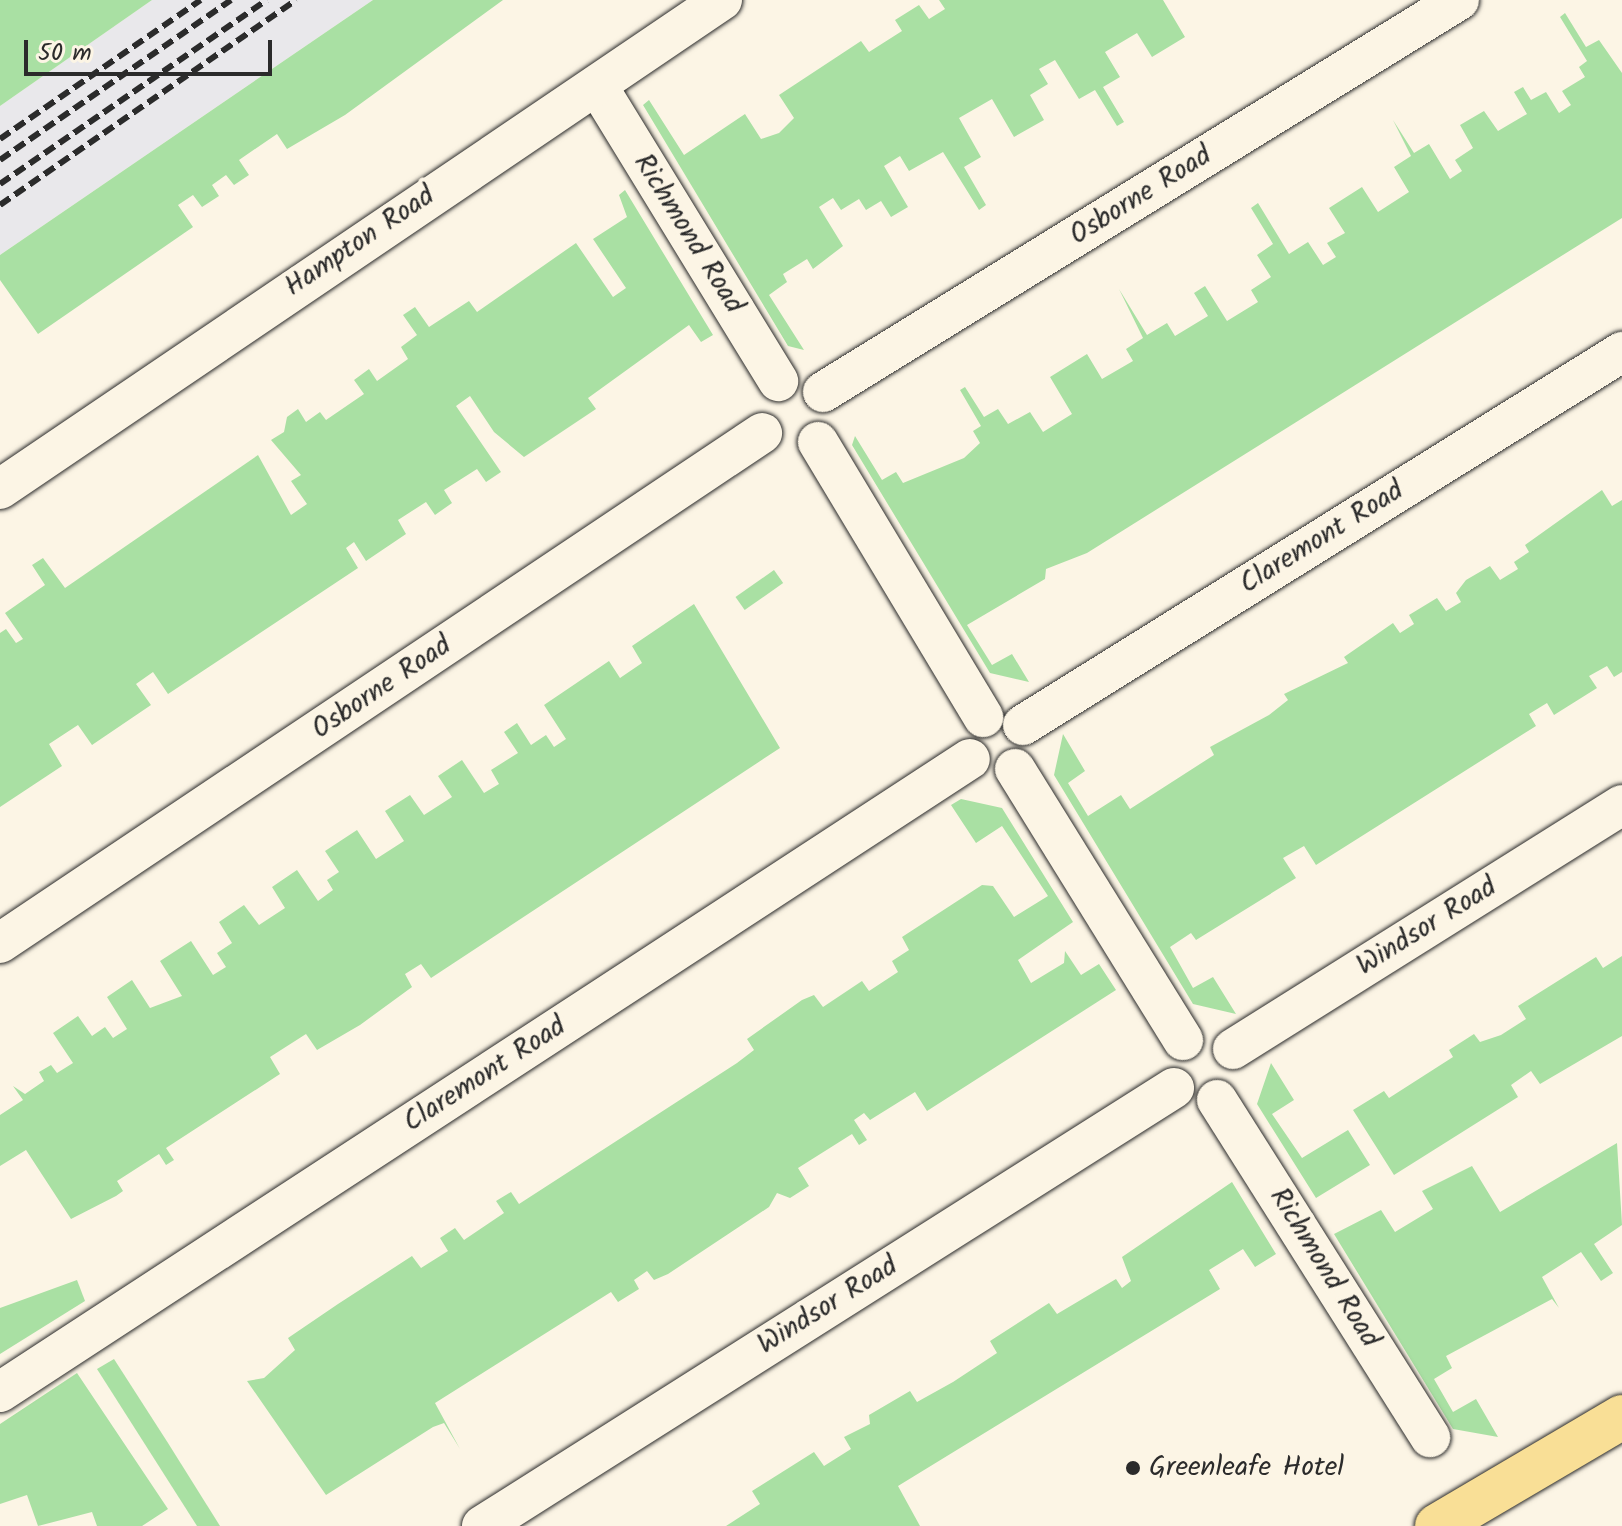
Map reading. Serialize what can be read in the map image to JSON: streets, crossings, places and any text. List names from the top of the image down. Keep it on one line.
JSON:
{"streets":{"street":["Osborne Road","Richmond Road","Hampton Road","Claremont Road","Windsor Road"]},"crossings":[["Osborne Road","Richmond Road"],["Richmond Road","Hampton Road"],["Richmond Road","Windsor Road"]],"places":["Greenleafe Hotel"],"scale_bar":"50 m"}
